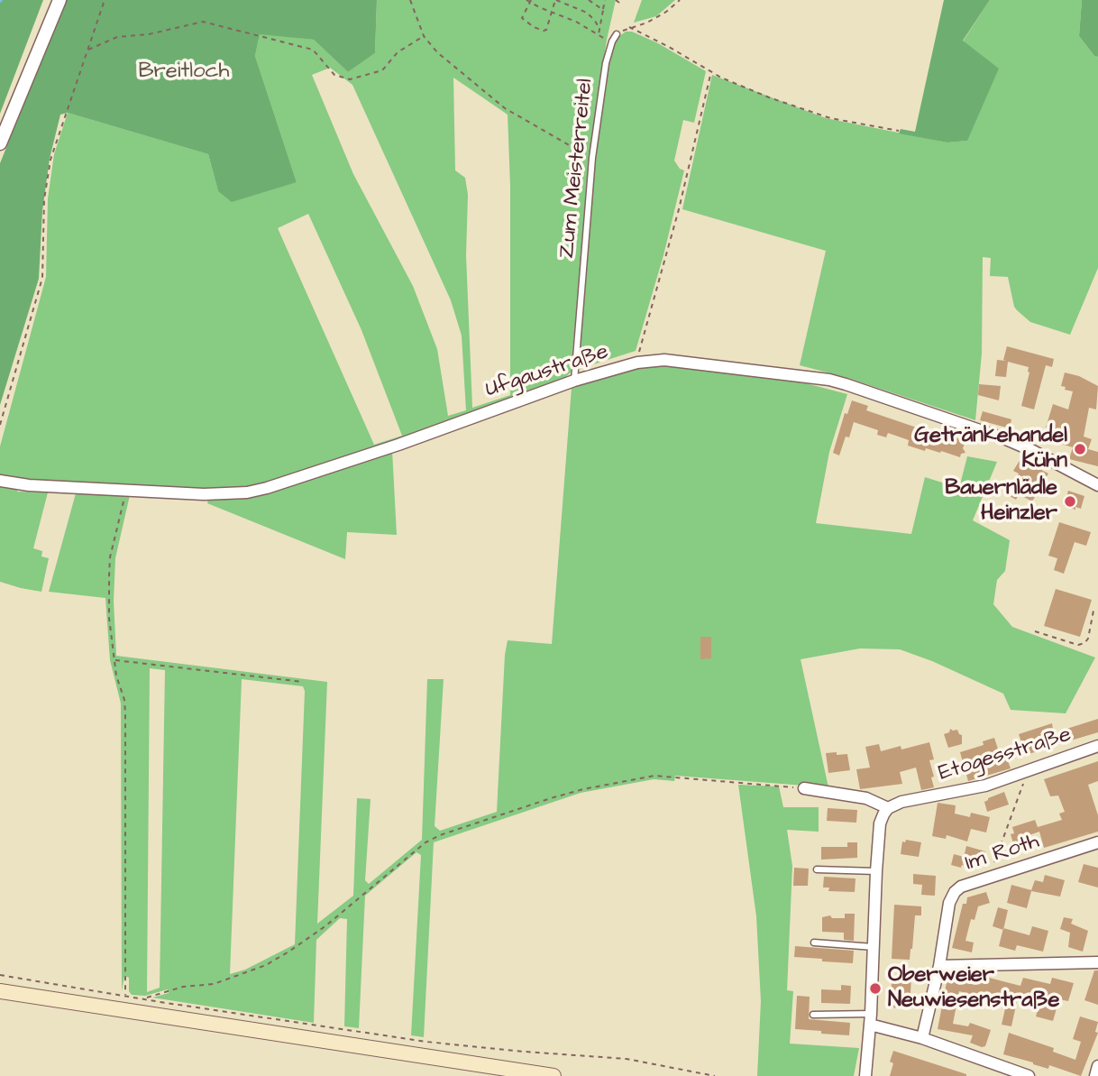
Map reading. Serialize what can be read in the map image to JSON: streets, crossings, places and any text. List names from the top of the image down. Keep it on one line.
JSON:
{"streets":{"street":["Ufgaustraße","Etogesstraße","Im Roth"],"lane":["Zum Meisterreitel"]},"crossings":[["Zum Meisterreitel","Ufgaustraße"]],"parks":["Breitloch"],"places":["Getränkehandel Kühn","Bauernlädle Heinzler","Oberweier Neuwiesenstraße"]}
